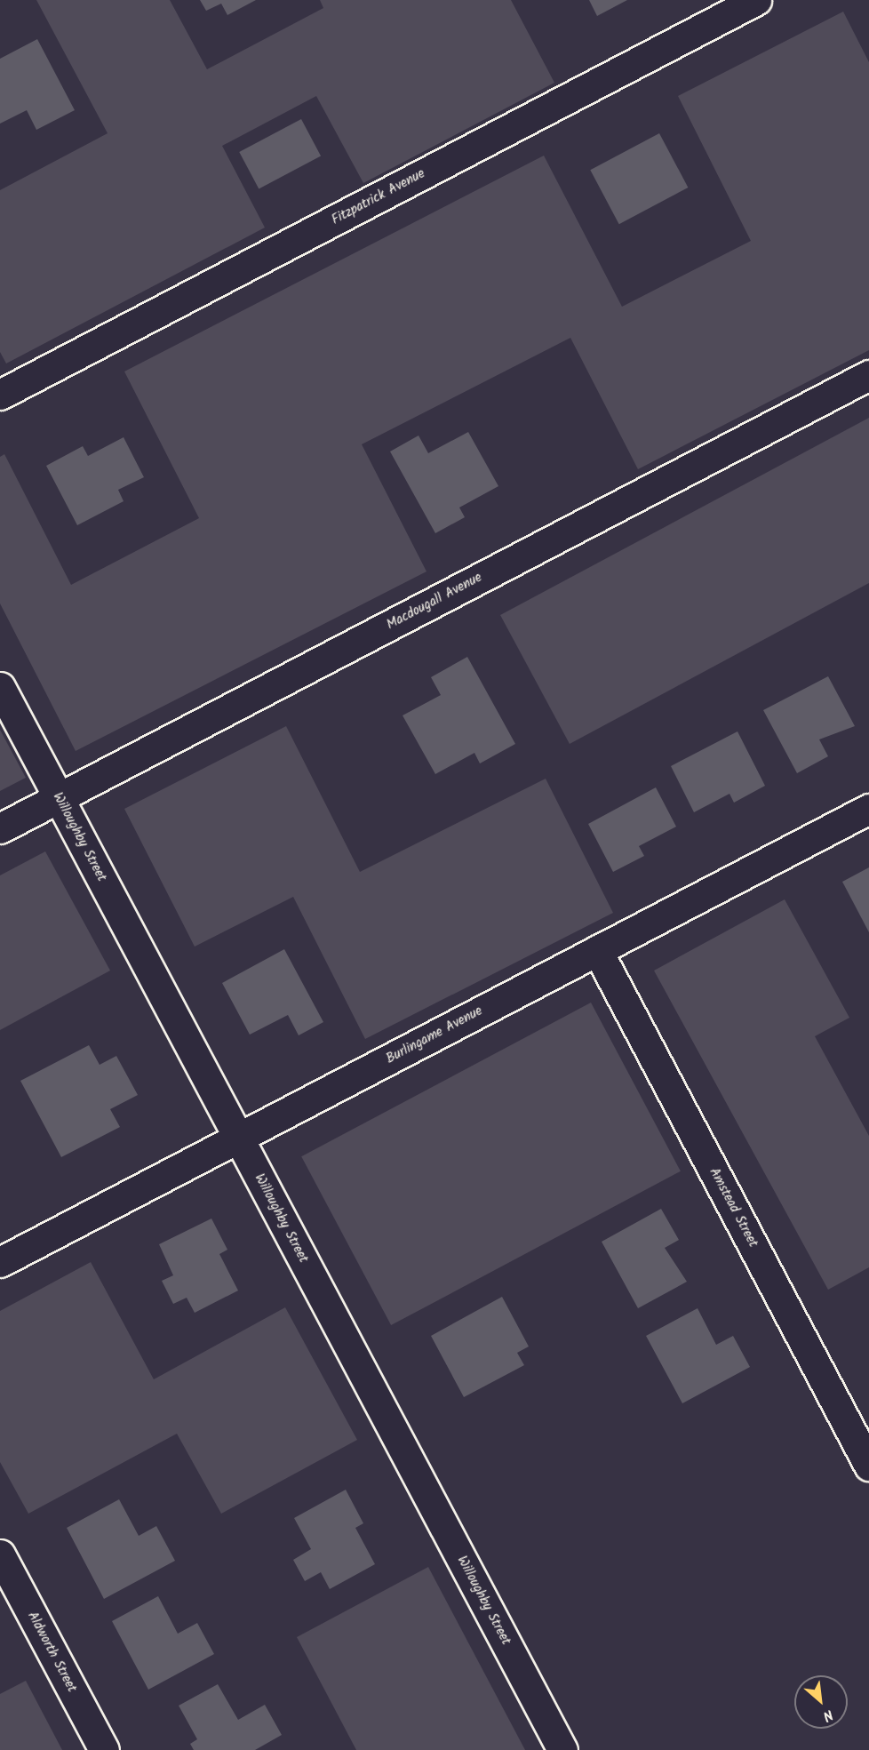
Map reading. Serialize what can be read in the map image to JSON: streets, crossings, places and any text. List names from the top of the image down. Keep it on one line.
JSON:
{"streets":{"street":["Fitzpatrick Avenue","Macdougall Avenue","Willoughby Street","Burlingame Avenue","Amstead Street","Aldworth Street"]},"crossings":[["Macdougall Avenue","Willoughby Street"],["Willoughby Street","Burlingame Avenue"],["Burlingame Avenue","Amstead Street"]],"north":"bottom right"}
